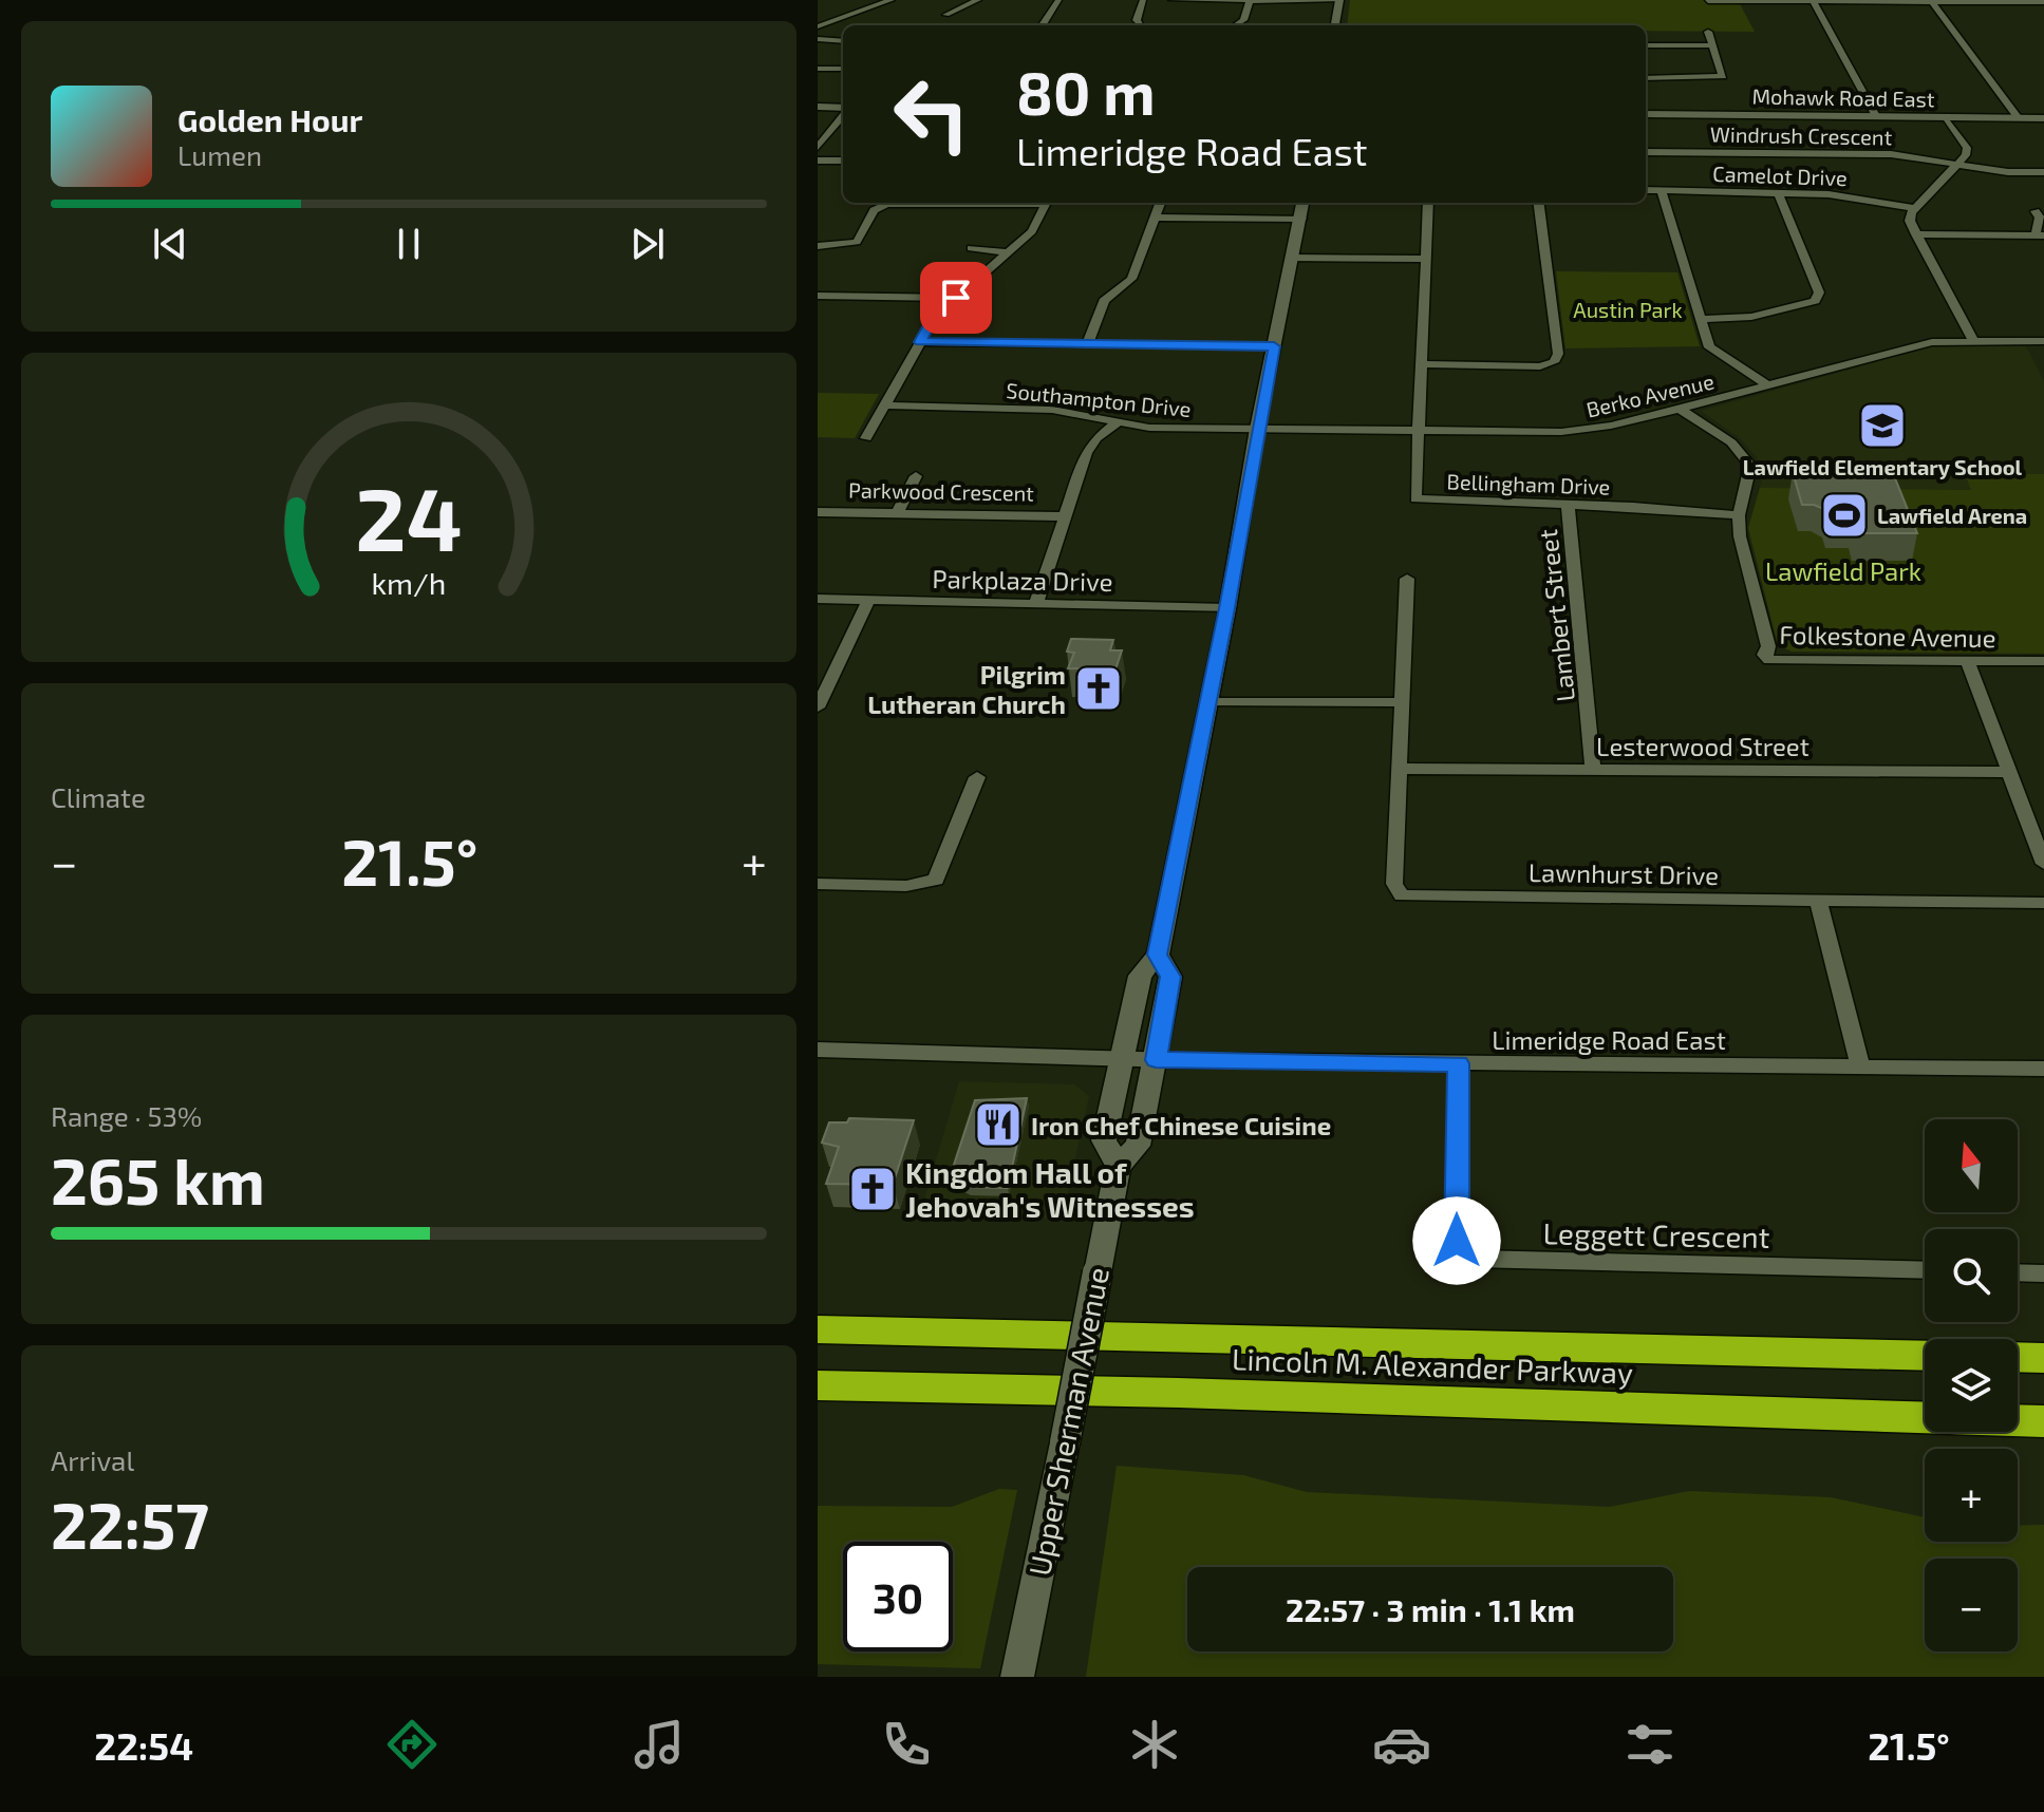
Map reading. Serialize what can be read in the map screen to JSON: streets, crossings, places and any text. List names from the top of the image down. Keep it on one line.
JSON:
{"streets":{"highway":["Lincoln M. Alexander Parkway"],"main road":["Mohawk Road East","Upper Sherman Avenue"],"street":["Windrush Crescent","Camelot Drive","Berko Avenue","Southampton Drive","Bellingham Drive","Parkwood Crescent","Parkplaza Drive","Lambert Street","Folkestone Avenue","Lesterwood Street","Lawnhurst Drive","Limeridge Road East","Leggett Crescent"]},"crossings":[["Berko Avenue","Southampton Drive"],["Berko Avenue","Bellingham Drive"],["Berko Avenue","Folkestone Avenue"],["Berko Avenue","Upper Sherman Avenue"],["Southampton Drive","Upper Sherman Avenue"],["Bellingham Drive","Lambert Street"],["Bellingham Drive","Folkestone Avenue"],["Parkplaza Drive","Upper Sherman Avenue"],["Lambert Street","Lesterwood Street"],["Lesterwood Street","Lawnhurst Drive"],["Limeridge Road East","Leggett Crescent"],["Limeridge Road East","Upper Sherman Avenue"]],"parks":["Austin Park","Lawfield Park"],"places":{"school or university":["Lawfield Elementary School"],"sports":["Lawfield Arena"],"church":["Pilgrim Lutheran Church","Kingdom Hall of Jehovah's Witnesses"],"restaurant":["Iron Chef Chinese Cuisine"]},"north":"top","page":{"turn":["80 m","Limeridge Road East"],"song":["Golden Hour","Lumen"],"tile":["Climate",["Range · 53%","265 km"],["Arrival","22:57"]],"heat":["−","21.5°","+"],"map_buttons":["+","−"],"limit":"30","trip":"22:57 · 3 min · 1.1 km","tabs":["22:54","21.5°"],"gauge":["24","km/h"]}}
